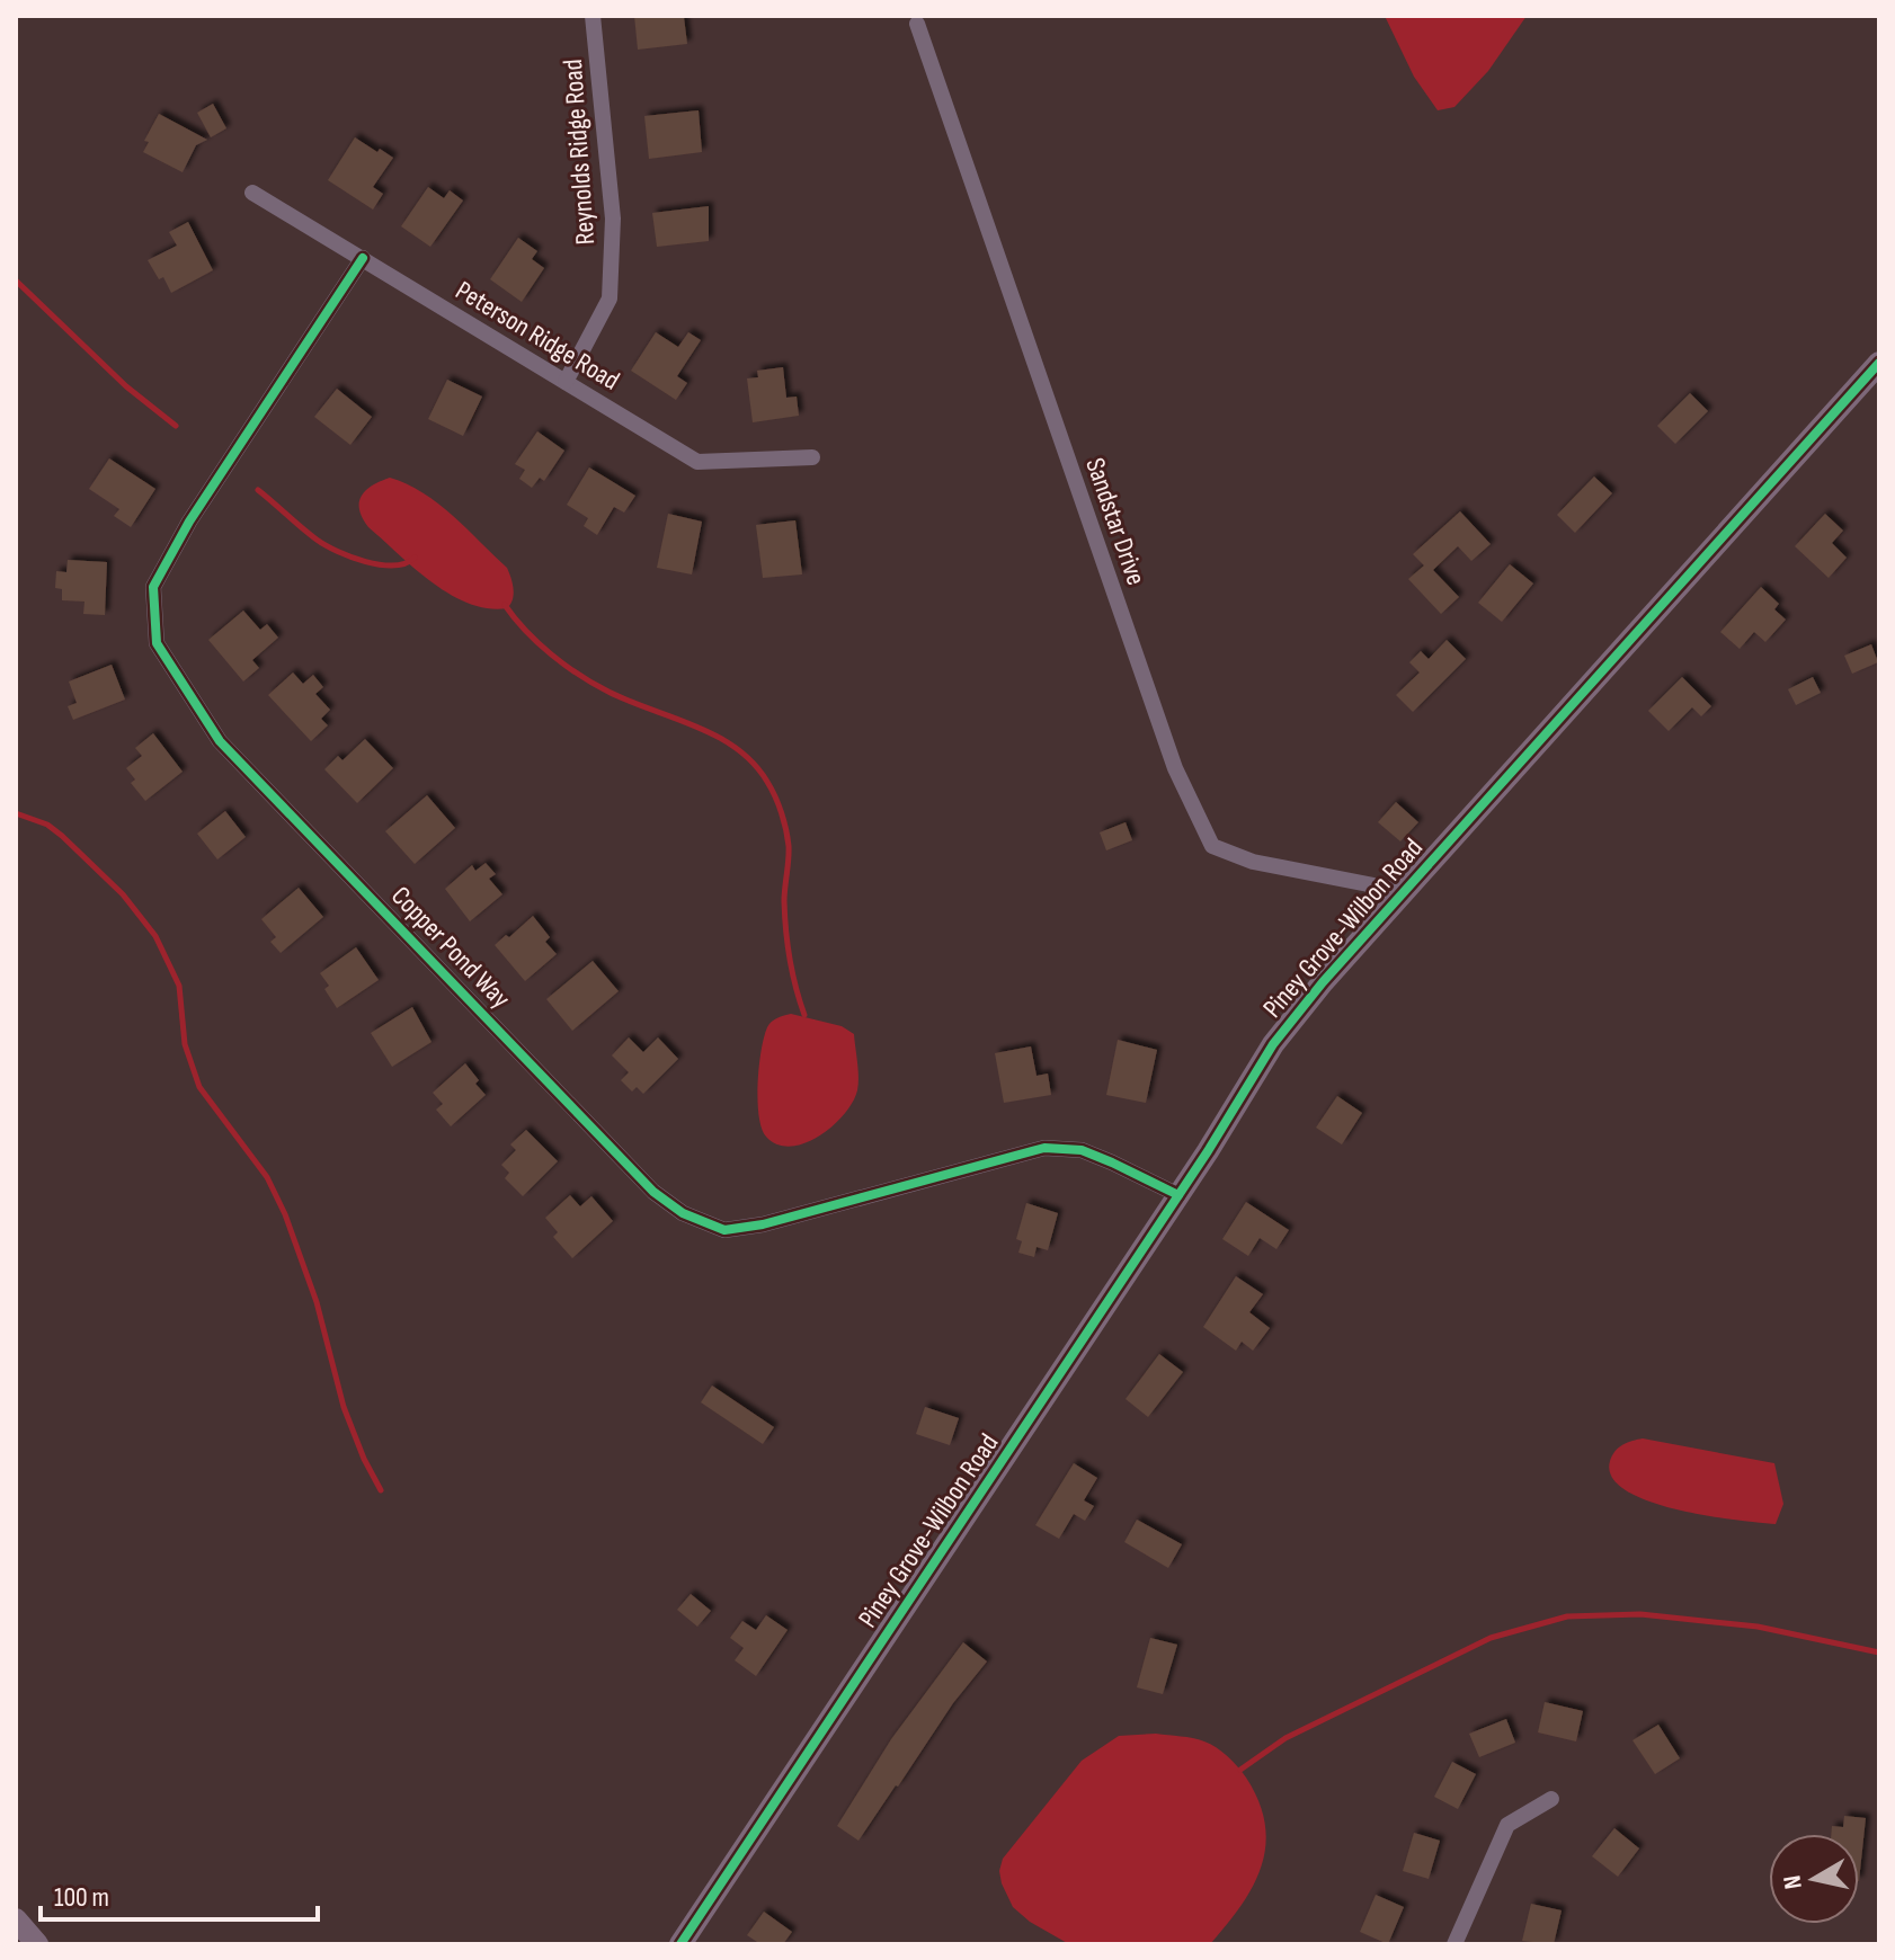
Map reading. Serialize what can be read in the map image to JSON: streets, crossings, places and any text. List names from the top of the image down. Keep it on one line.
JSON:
{"streets":{"street":["Reynolds Ridge Road","Peterson Ridge Road","Sandstar Drive","Piney Grove-Wilbon Road","Copper Pond Way"]},"crossings":[["Reynolds Ridge Road","Peterson Ridge Road"],["Peterson Ridge Road","Copper Pond Way"],["Sandstar Drive","Piney Grove-Wilbon Road"],["Piney Grove-Wilbon Road","Copper Pond Way"]],"scale_bar":"100 m","north":"left"}
